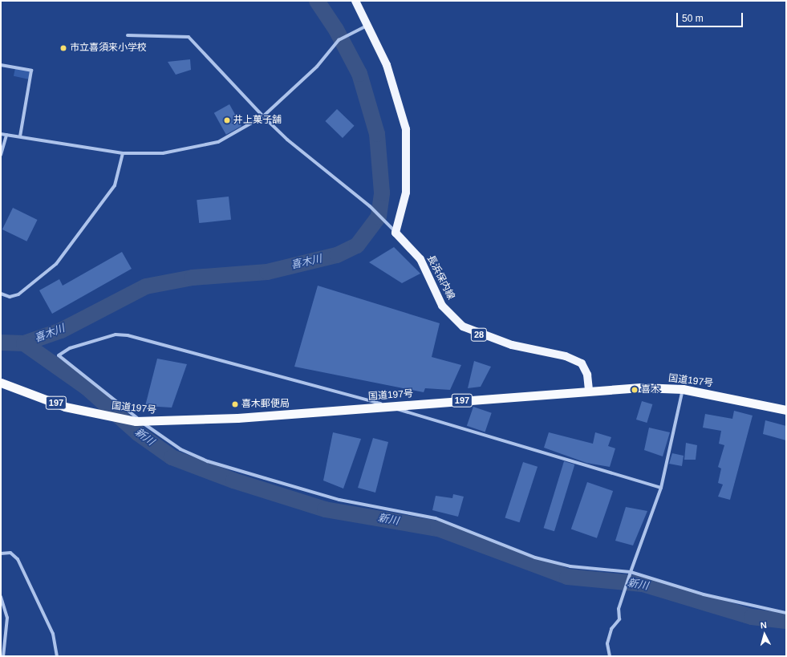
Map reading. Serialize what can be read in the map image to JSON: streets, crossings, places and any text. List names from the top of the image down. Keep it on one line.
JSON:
{"streets":{"highway":["国道197号","197"],"main road":["長浜保内線","28"]},"crossings":[["長浜保内線","国道197号"]],"water":["喜木川","新川"],"places":["市立喜須来小学校","井上菓子舗","喜木","喜木郵便局"],"scale_bar":"50 m","north":"top"}
